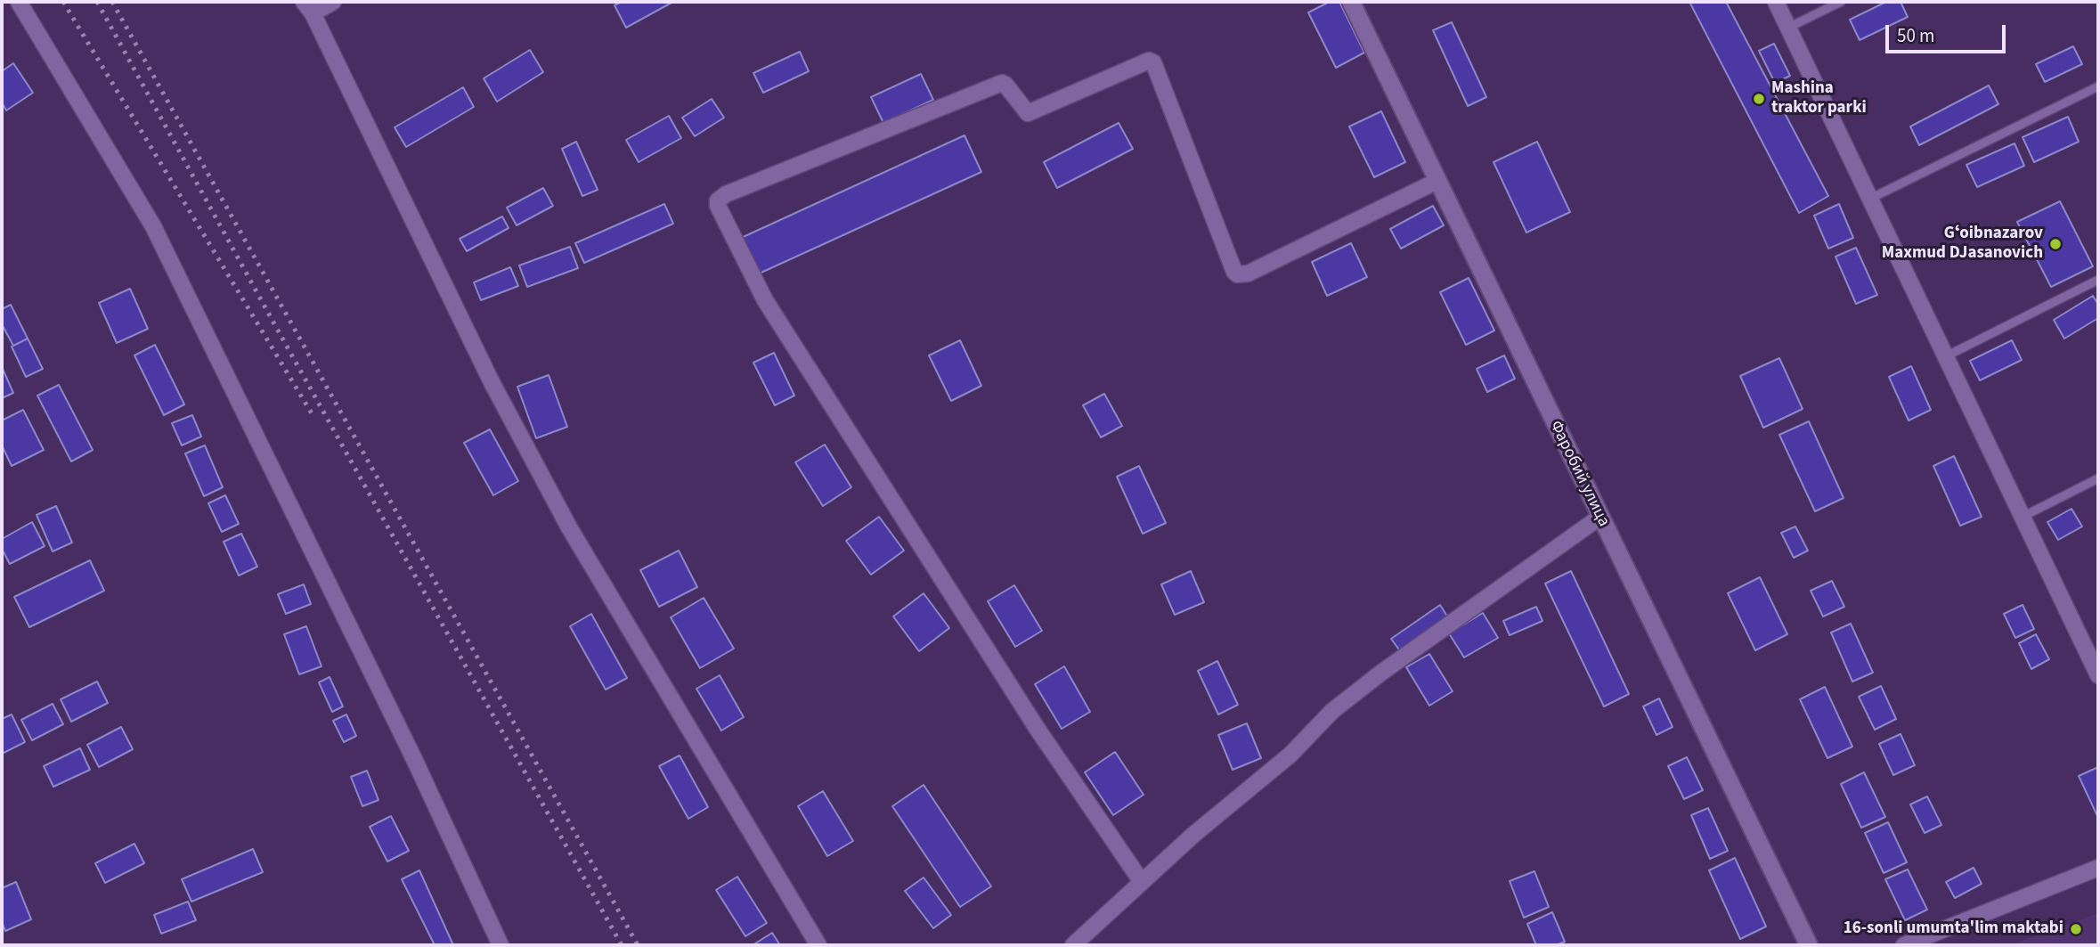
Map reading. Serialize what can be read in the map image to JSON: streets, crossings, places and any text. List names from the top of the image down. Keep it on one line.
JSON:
{"streets":{"street":["Фаробий улица"]},"places":["Mashina traktor parki","Gʻoibnazarov Maxmud DJasanovich","16-sonli umumta'lim maktabi"],"scale_bar":"50 m"}
